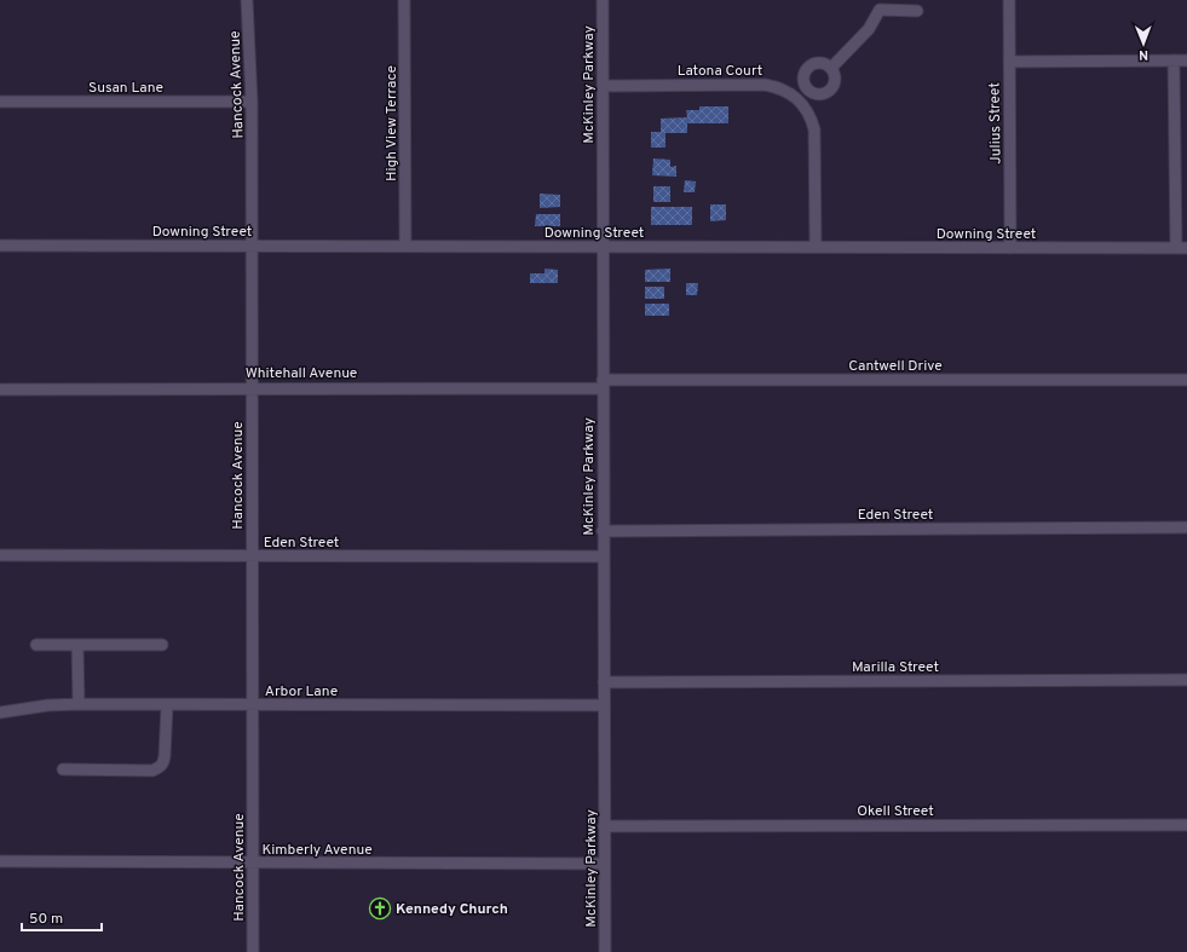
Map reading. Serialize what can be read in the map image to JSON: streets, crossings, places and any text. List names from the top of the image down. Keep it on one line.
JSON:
{"streets":{"street":["Latona Court","Hancock Avenue","McKinley Parkway","Susan Lane","High View Terrace","Julius Street","Downing Street","Cantwell Drive","Whitehall Avenue","Eden Street","Marilla Street","Arbor Lane","Okell Street","Kimberly Avenue"]},"crossings":[["Latona Court","McKinley Parkway"],["Latona Court","Downing Street"],["Hancock Avenue","Susan Lane"],["Hancock Avenue","Downing Street"],["Hancock Avenue","Whitehall Avenue"],["Hancock Avenue","Eden Street"],["Hancock Avenue","Arbor Lane"],["Hancock Avenue","Kimberly Avenue"],["McKinley Parkway","Downing Street"],["McKinley Parkway","Cantwell Drive"],["McKinley Parkway","Whitehall Avenue"],["McKinley Parkway","Eden Street"],["McKinley Parkway","Marilla Street"],["McKinley Parkway","Arbor Lane"],["McKinley Parkway","Okell Street"],["McKinley Parkway","Kimberly Avenue"],["High View Terrace","Downing Street"],["Julius Street","Downing Street"],["Cantwell Drive","Whitehall Avenue"]],"places":{"church":["Kennedy Church"]},"scale_bar":"50 m","north":"bottom"}
